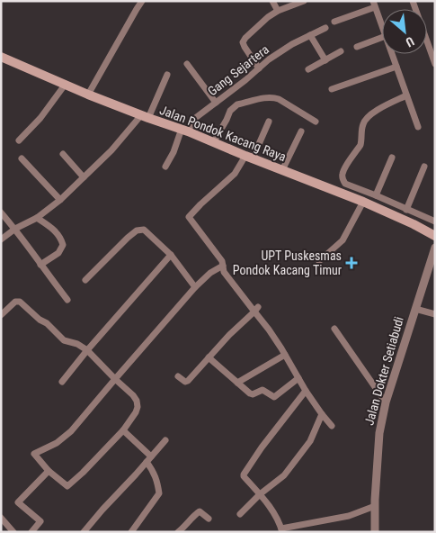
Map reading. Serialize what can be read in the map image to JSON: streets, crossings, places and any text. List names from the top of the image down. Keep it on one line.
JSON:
{"streets":{"main road":["Jalan Pondok Kacang Raya"],"street":["Gang Sejartera","Jalan Dokter Setiabudi"]},"crossings":[["Gang Sejartera","Jalan Pondok Kacang Raya"]],"places":{"health":["UPT Puskesmas Pondok Kacang Timur"]},"north":"bottom right"}
